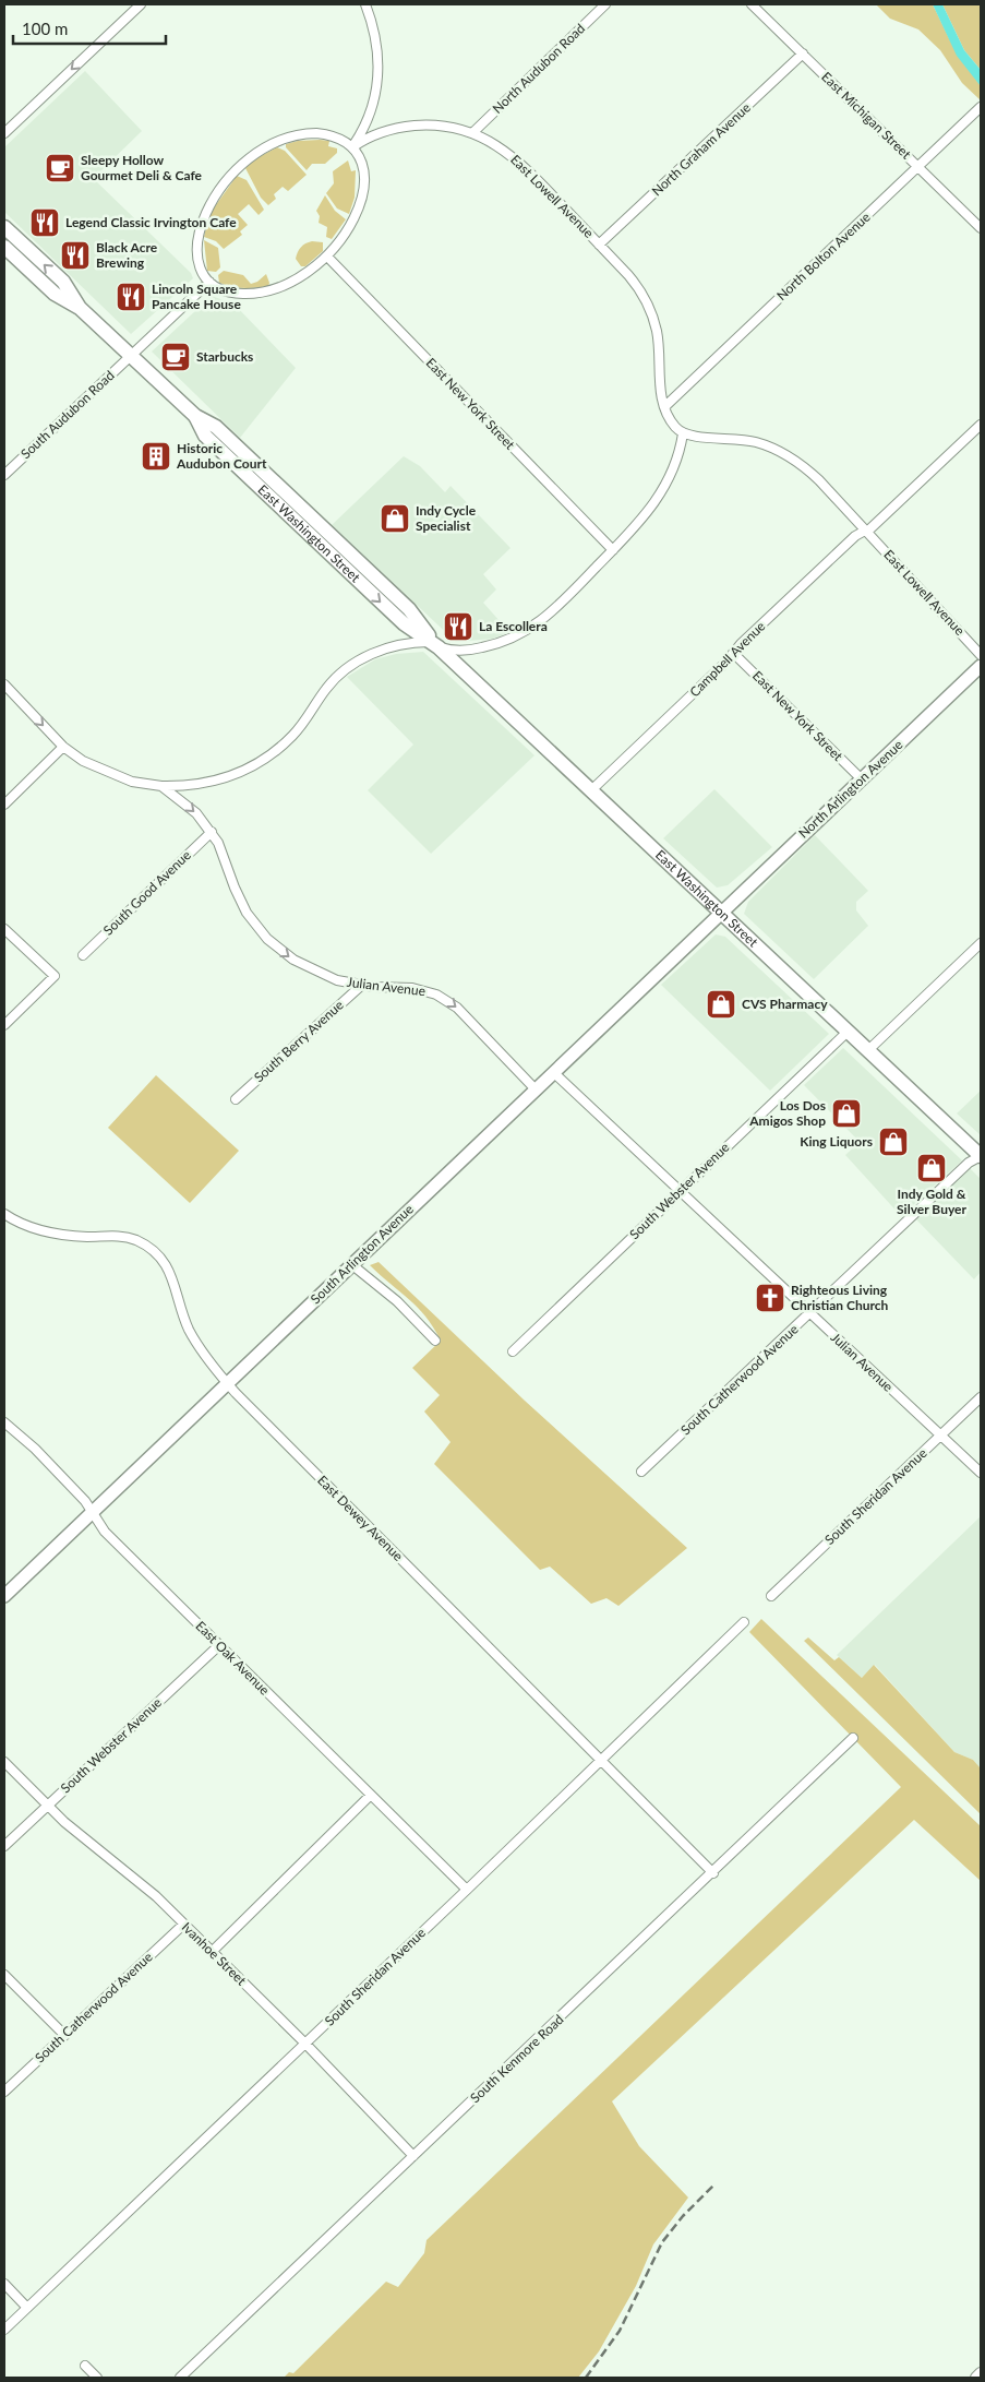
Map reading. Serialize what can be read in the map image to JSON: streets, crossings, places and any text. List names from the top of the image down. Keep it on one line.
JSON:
{"streets":{"main road":["East Washington Street","North Arlington Avenue","South Arlington Avenue"],"street":["North Audubon Road","East Michigan Street","North Graham Avenue","East Lowell Avenue","North Bolton Avenue","East New York Street","South Audubon Road","Campbell Avenue","South Good Avenue","Julian Avenue","South Berry Avenue","South Webster Avenue","South Catherwood Avenue","South Sheridan Avenue","East Dewey Avenue","East Oak Avenue","Ivanhoe Street","South Kenmore Road"]},"crossings":[["North Audubon Road","East Lowell Avenue"],["East Michigan Street","North Graham Avenue"],["East Michigan Street","North Bolton Avenue"],["North Graham Avenue","East Lowell Avenue"],["East Lowell Avenue","North Bolton Avenue"],["East Lowell Avenue","East New York Street"],["East Lowell Avenue","South Audubon Road"],["East Lowell Avenue","Campbell Avenue"],["East New York Street","South Audubon Road"],["East New York Street","Campbell Avenue"],["East New York Street","North Arlington Avenue"],["South Audubon Road","East Washington Street"],["East Washington Street","Campbell Avenue"],["East Washington Street","North Arlington Avenue"],["East Washington Street","South Webster Avenue"],["East Washington Street","South Arlington Avenue"],["East Washington Street","South Catherwood Avenue"],["North Arlington Avenue","South Arlington Avenue"],["South Good Avenue","Julian Avenue"],["Julian Avenue","South Berry Avenue"],["Julian Avenue","South Webster Avenue"],["Julian Avenue","South Arlington Avenue"],["Julian Avenue","South Catherwood Avenue"],["Julian Avenue","South Sheridan Avenue"],["South Webster Avenue","East Oak Avenue"],["South Webster Avenue","Ivanhoe Street"],["South Arlington Avenue","East Dewey Avenue"],["South Arlington Avenue","East Oak Avenue"],["South Catherwood Avenue","Ivanhoe Street"],["South Sheridan Avenue","East Dewey Avenue"],["South Sheridan Avenue","East Oak Avenue"],["South Sheridan Avenue","Ivanhoe Street"],["East Dewey Avenue","South Kenmore Road"],["Ivanhoe Street","South Kenmore Road"]],"one_way":["Julian Avenue"],"places":{"cafe":["Sleepy Hollow Gourmet Deli & Cafe","Starbucks"],"restaurant":["Legend Classic Irvington Cafe","Black Acre Brewing","Lincoln Square Pancake House","La Escollera"],"building":["Historic Audubon Court"],"shop":["Indy Cycle Specialist","CVS Pharmacy","Los Dos Amigos Shop","King Liquors","Indy Gold & Silver Buyer"],"church":["Righteous Living Christian Church"]},"scale_bar":"100 m"}
